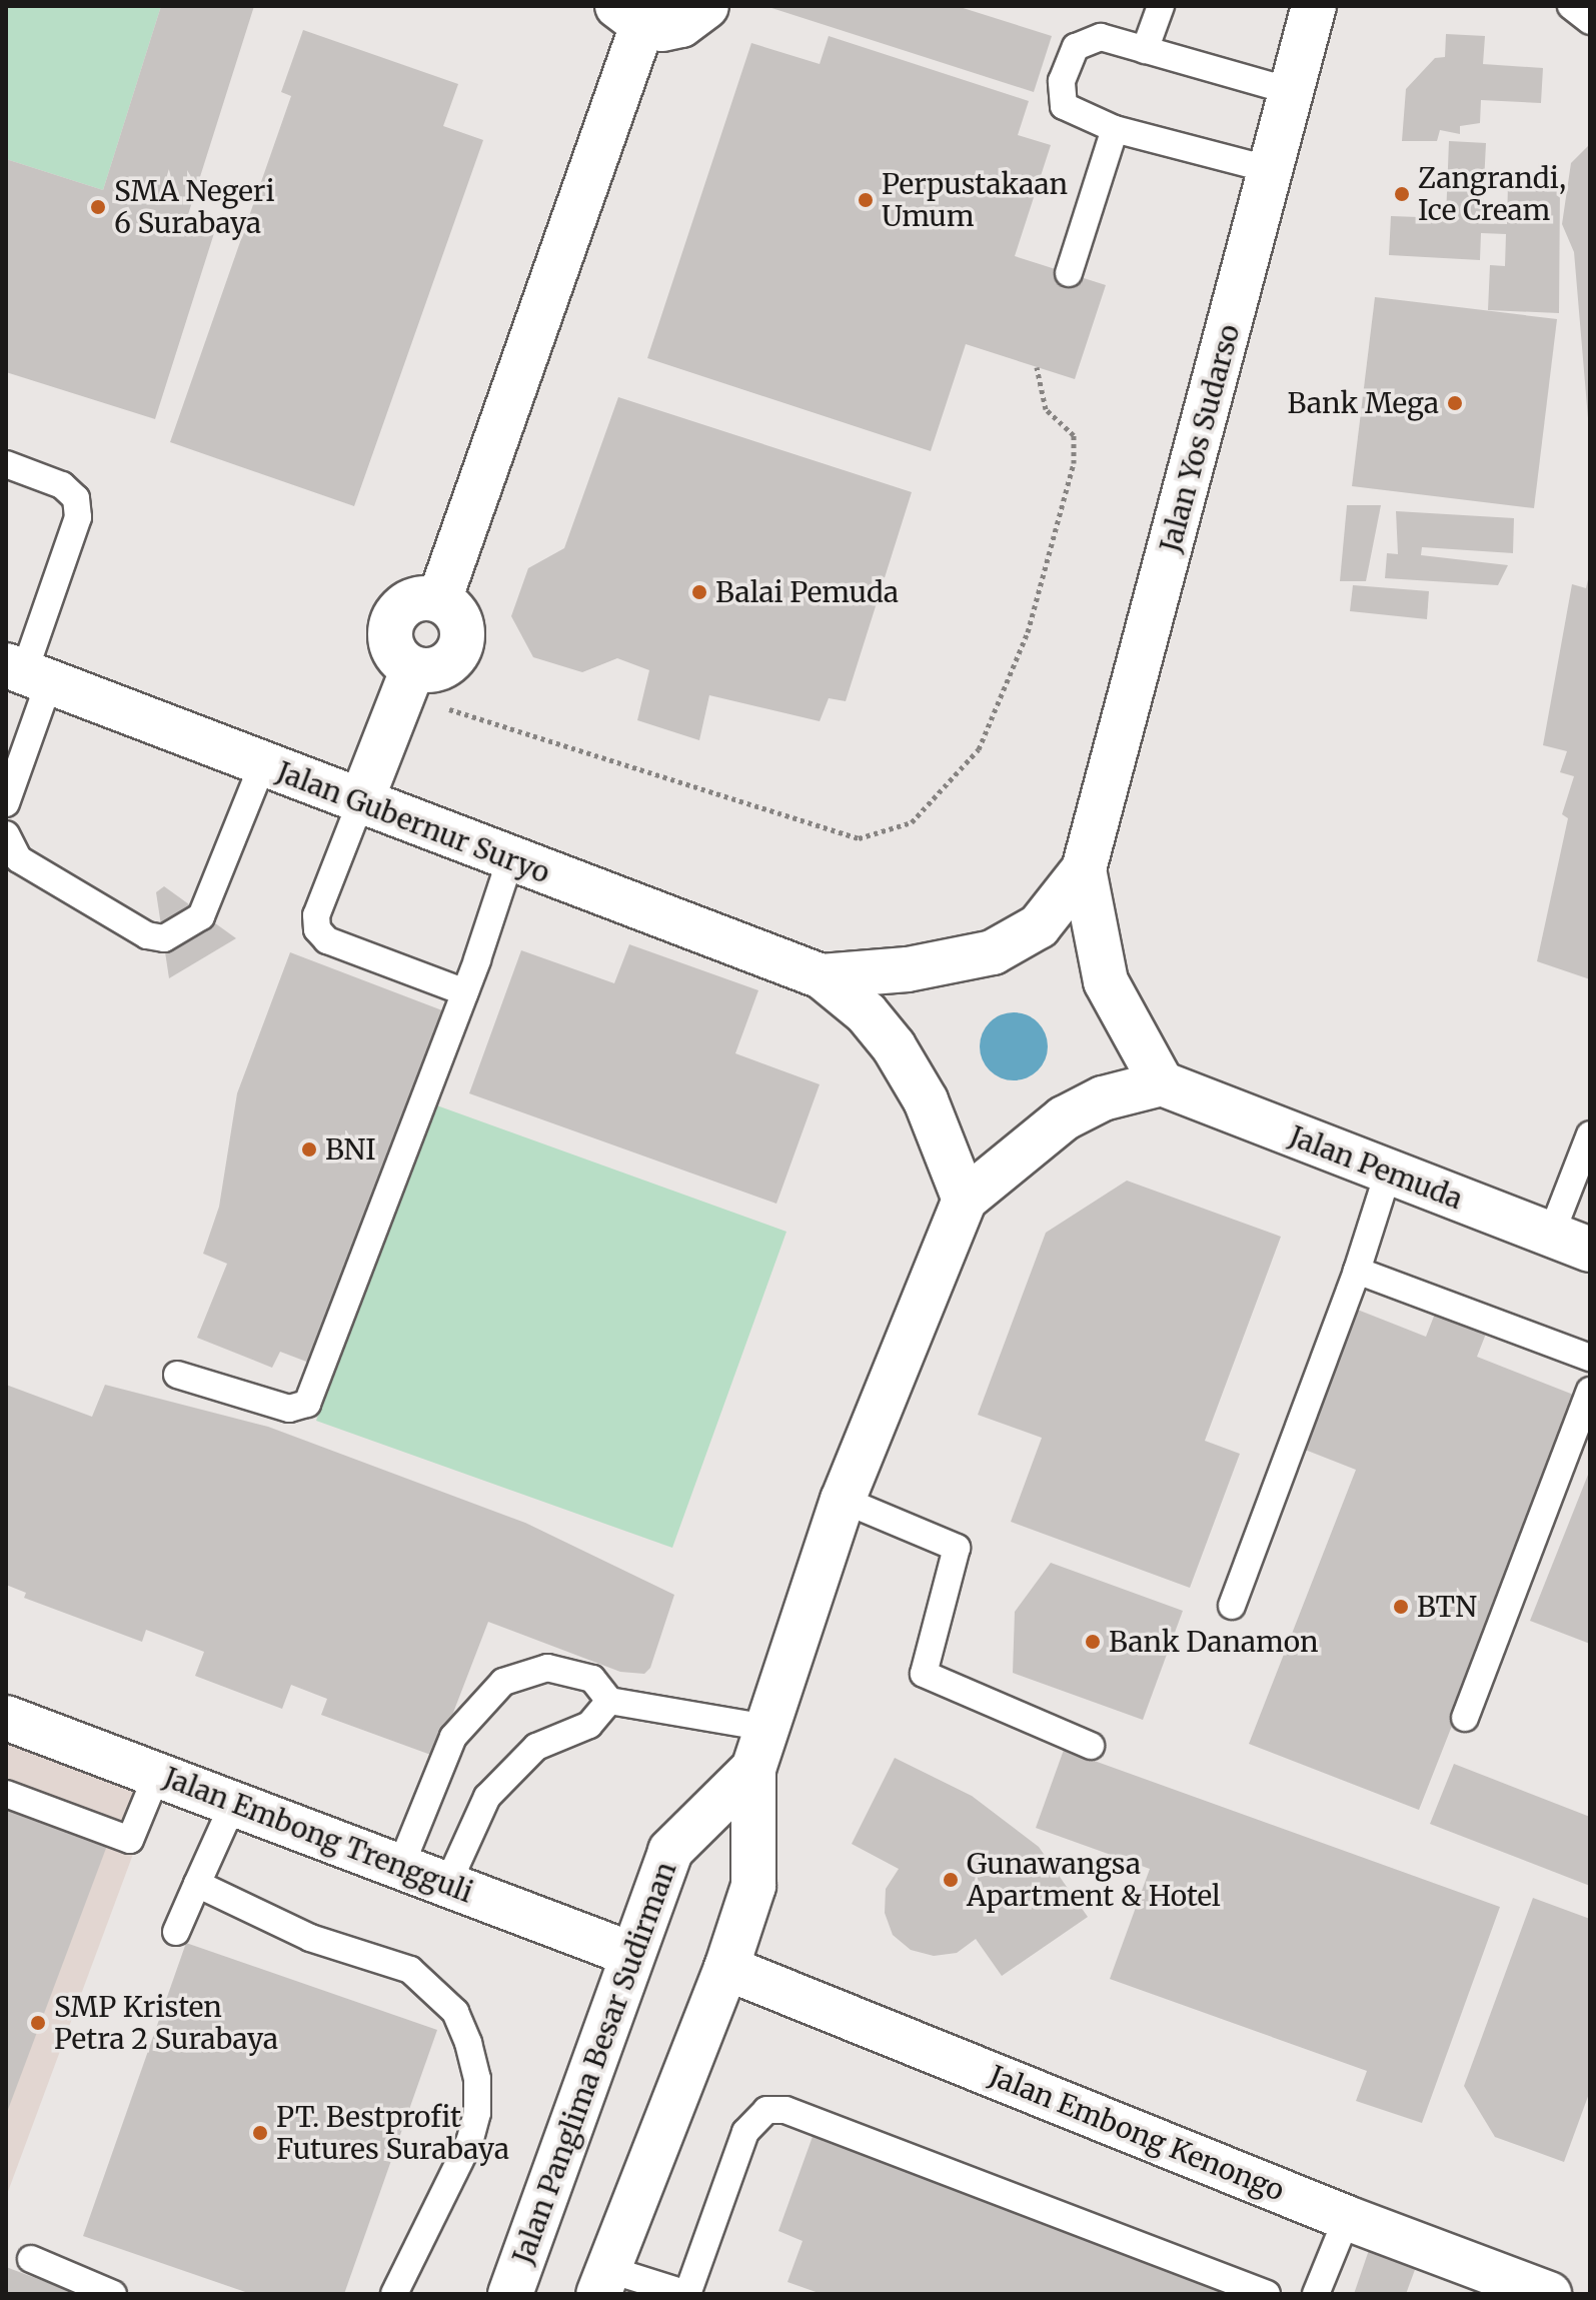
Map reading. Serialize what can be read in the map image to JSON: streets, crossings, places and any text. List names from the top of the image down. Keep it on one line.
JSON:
{"streets":{"main road":["Jalan Yos Sudarso","Jalan Gubernur Suryo","Jalan Pemuda","Jalan Embong Trengguli","Jalan Panglima Besar Sudirman","Jalan Embong Kenongo"]},"crossings":[["Jalan Yos Sudarso","Jalan Gubernur Suryo"],["Jalan Gubernur Suryo","Jalan Panglima Besar Sudirman"],["Jalan Embong Trengguli","Jalan Panglima Besar Sudirman"],["Jalan Panglima Besar Sudirman","Jalan Embong Kenongo"]],"places":["Zangrandi, Ice Cream","Perpustakaan Umum","SMA Negeri 6 Surabaya","Bank Mega","Balai Pemuda","BNI","BTN","Bank Danamon","Gunawangsa Apartment & Hotel","SMP Kristen Petra 2 Surabaya","PT. Bestprofit Futures Surabaya"]}
